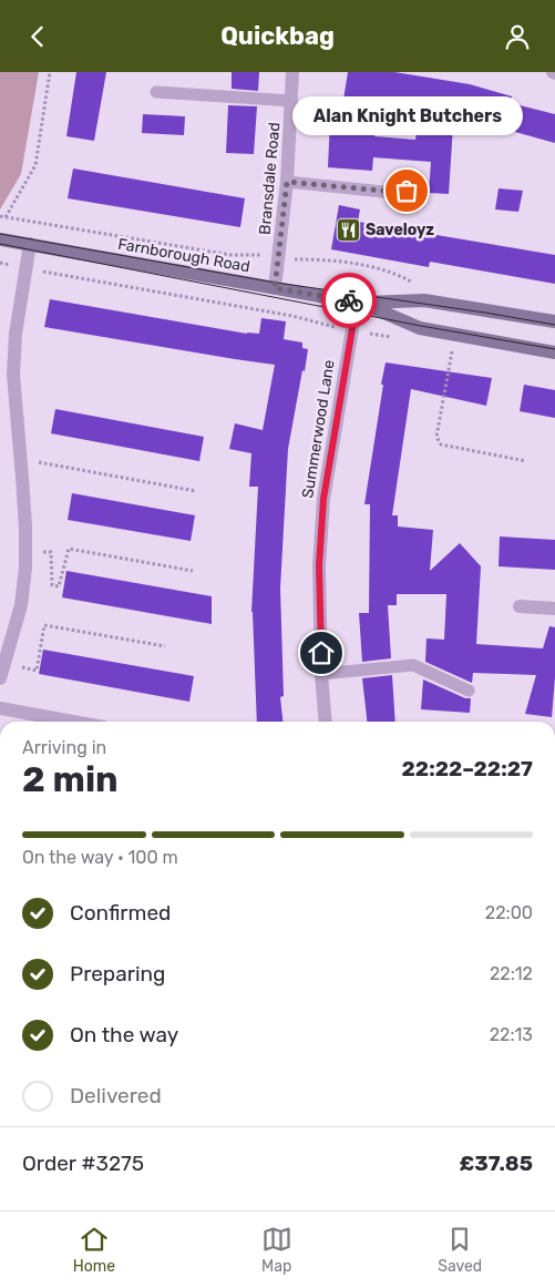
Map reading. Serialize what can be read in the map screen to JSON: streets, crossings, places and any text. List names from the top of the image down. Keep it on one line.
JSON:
{"streets":{"street":["Bransdale Road","Farnborough Road","Summerwood Lane"]},"crossings":[["Bransdale Road","Farnborough Road"],["Farnborough Road","Summerwood Lane"]],"places":{"other":["Alan Knight Butchers"],"restaurant":["Saveloyz"]},"page":{"header":"Quickbag","bubble":"Alan Knight Butchers","heading":["2 min","Arriving in","22:22–22:27"],"panel":["Order #3275","£37.85"],"bar":"On the way · 100 m","list":[["Confirmed","22:00"],["Preparing","22:12"],["On the way","22:13"],"Delivered"],"tabs":["Home","Map","Saved"]}}
